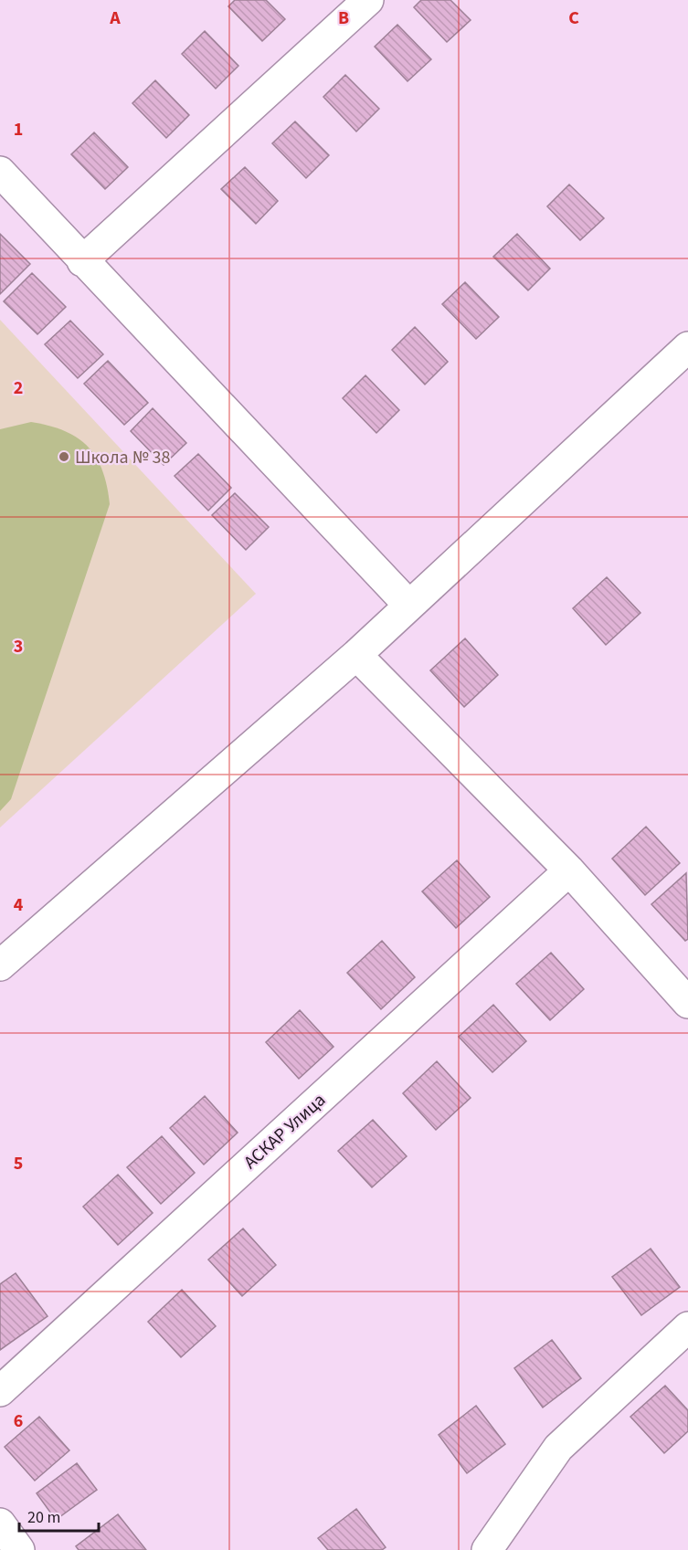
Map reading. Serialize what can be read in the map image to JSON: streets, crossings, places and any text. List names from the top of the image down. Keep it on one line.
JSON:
{"streets":{"street":["АСКАР Улица"]},"places":["Школа № 38"],"scale_bar":"20 m","grid":{"columns":["A","B","C"],"rows":["1","2","3","4","5","6"]}}
